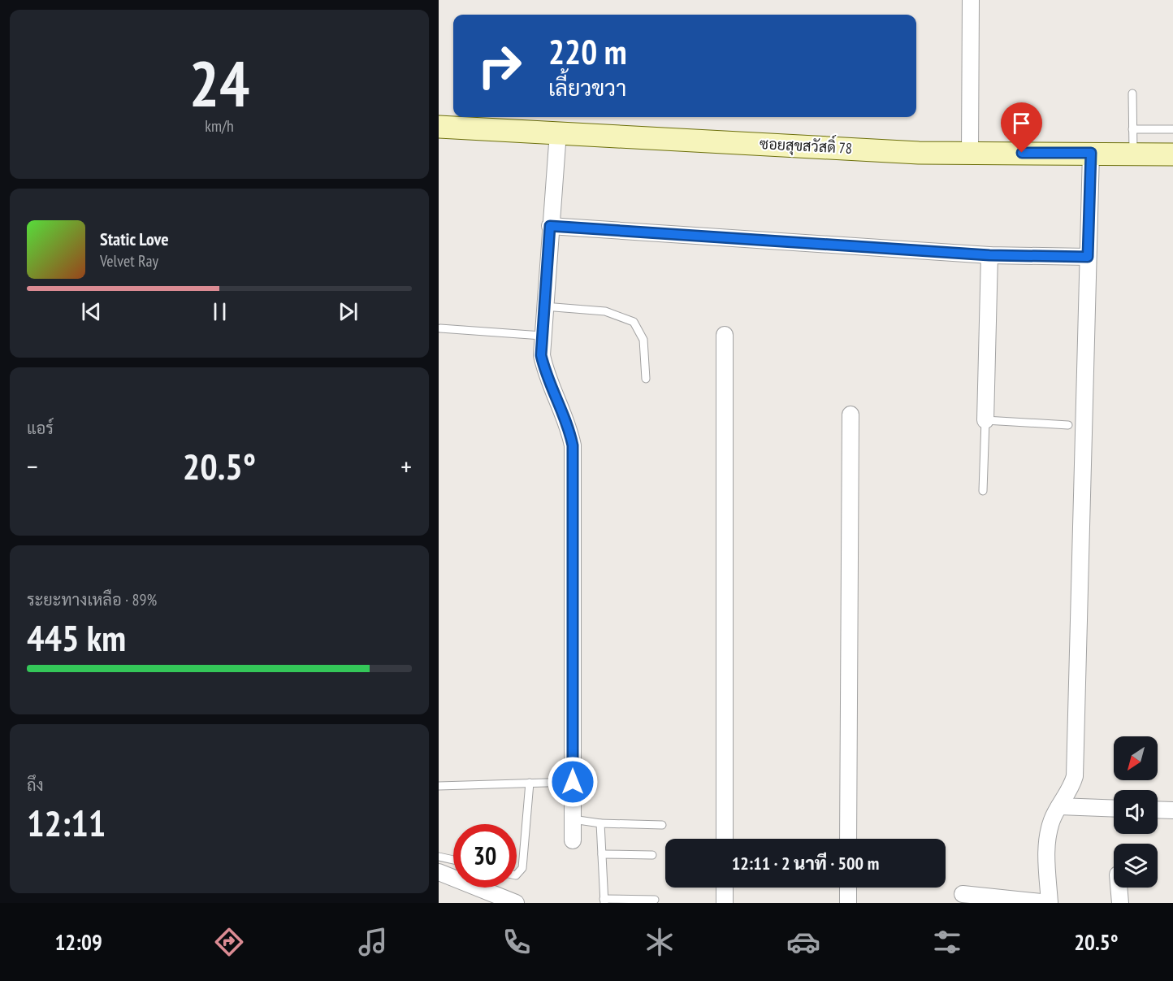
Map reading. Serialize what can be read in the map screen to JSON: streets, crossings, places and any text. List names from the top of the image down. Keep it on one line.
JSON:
{"streets":{"street":["ซอยสุขสวัสดิ์ 78"]},"north":"bottom left","page":{"tile":[["24","km/h"],"แอร์",["ระยะทางเหลือ · 89%","445 km"],["ถึง","12:11"]],"turn":["220 m","เลี้ยวขวา"],"song":["Static Love","Velvet Ray"],"heat":["−","20.5°","+"],"limit":"30","trip":"12:11 · 2 นาที · 500 m","tabs":["12:09","20.5°"]}}
